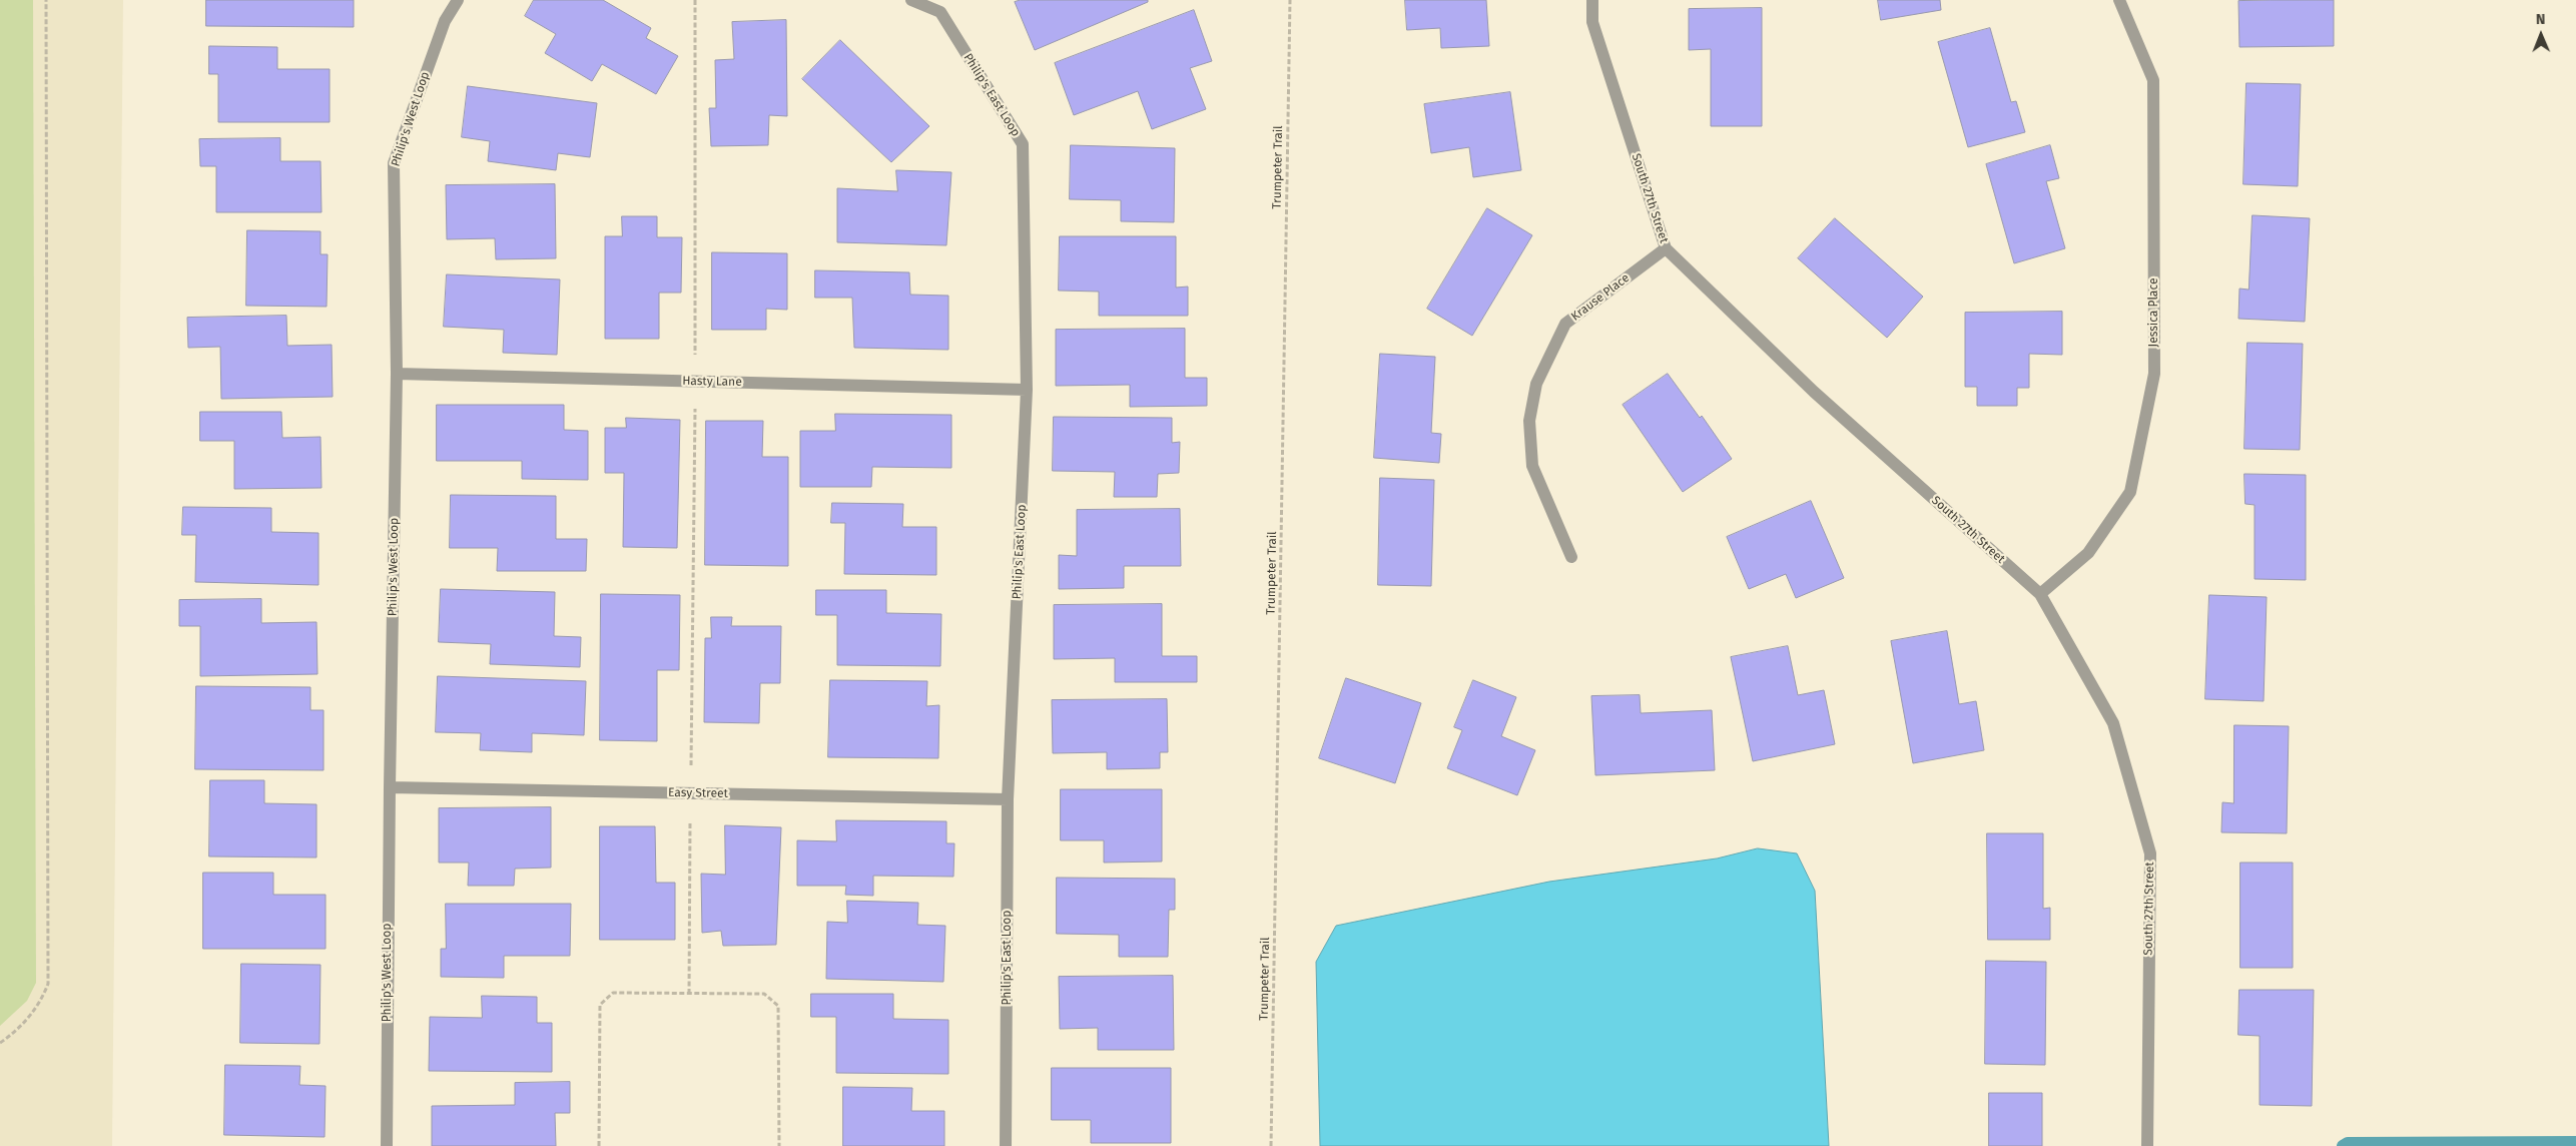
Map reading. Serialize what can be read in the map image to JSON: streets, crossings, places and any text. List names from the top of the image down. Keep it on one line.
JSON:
{"streets":{"street":["Philip's East Loop","Philip's West Loop","South 27th Street","Krause Place","Jessica Place","Hasty Lane","Easy Street"],"path":["Trumpeter Trail"]},"crossings":[["Philip's East Loop","Hasty Lane"],["Philip's East Loop","Easy Street"],["Philip's West Loop","Hasty Lane"],["Philip's West Loop","Easy Street"],["South 27th Street","Krause Place"],["South 27th Street","Jessica Place"]],"north":"top"}
